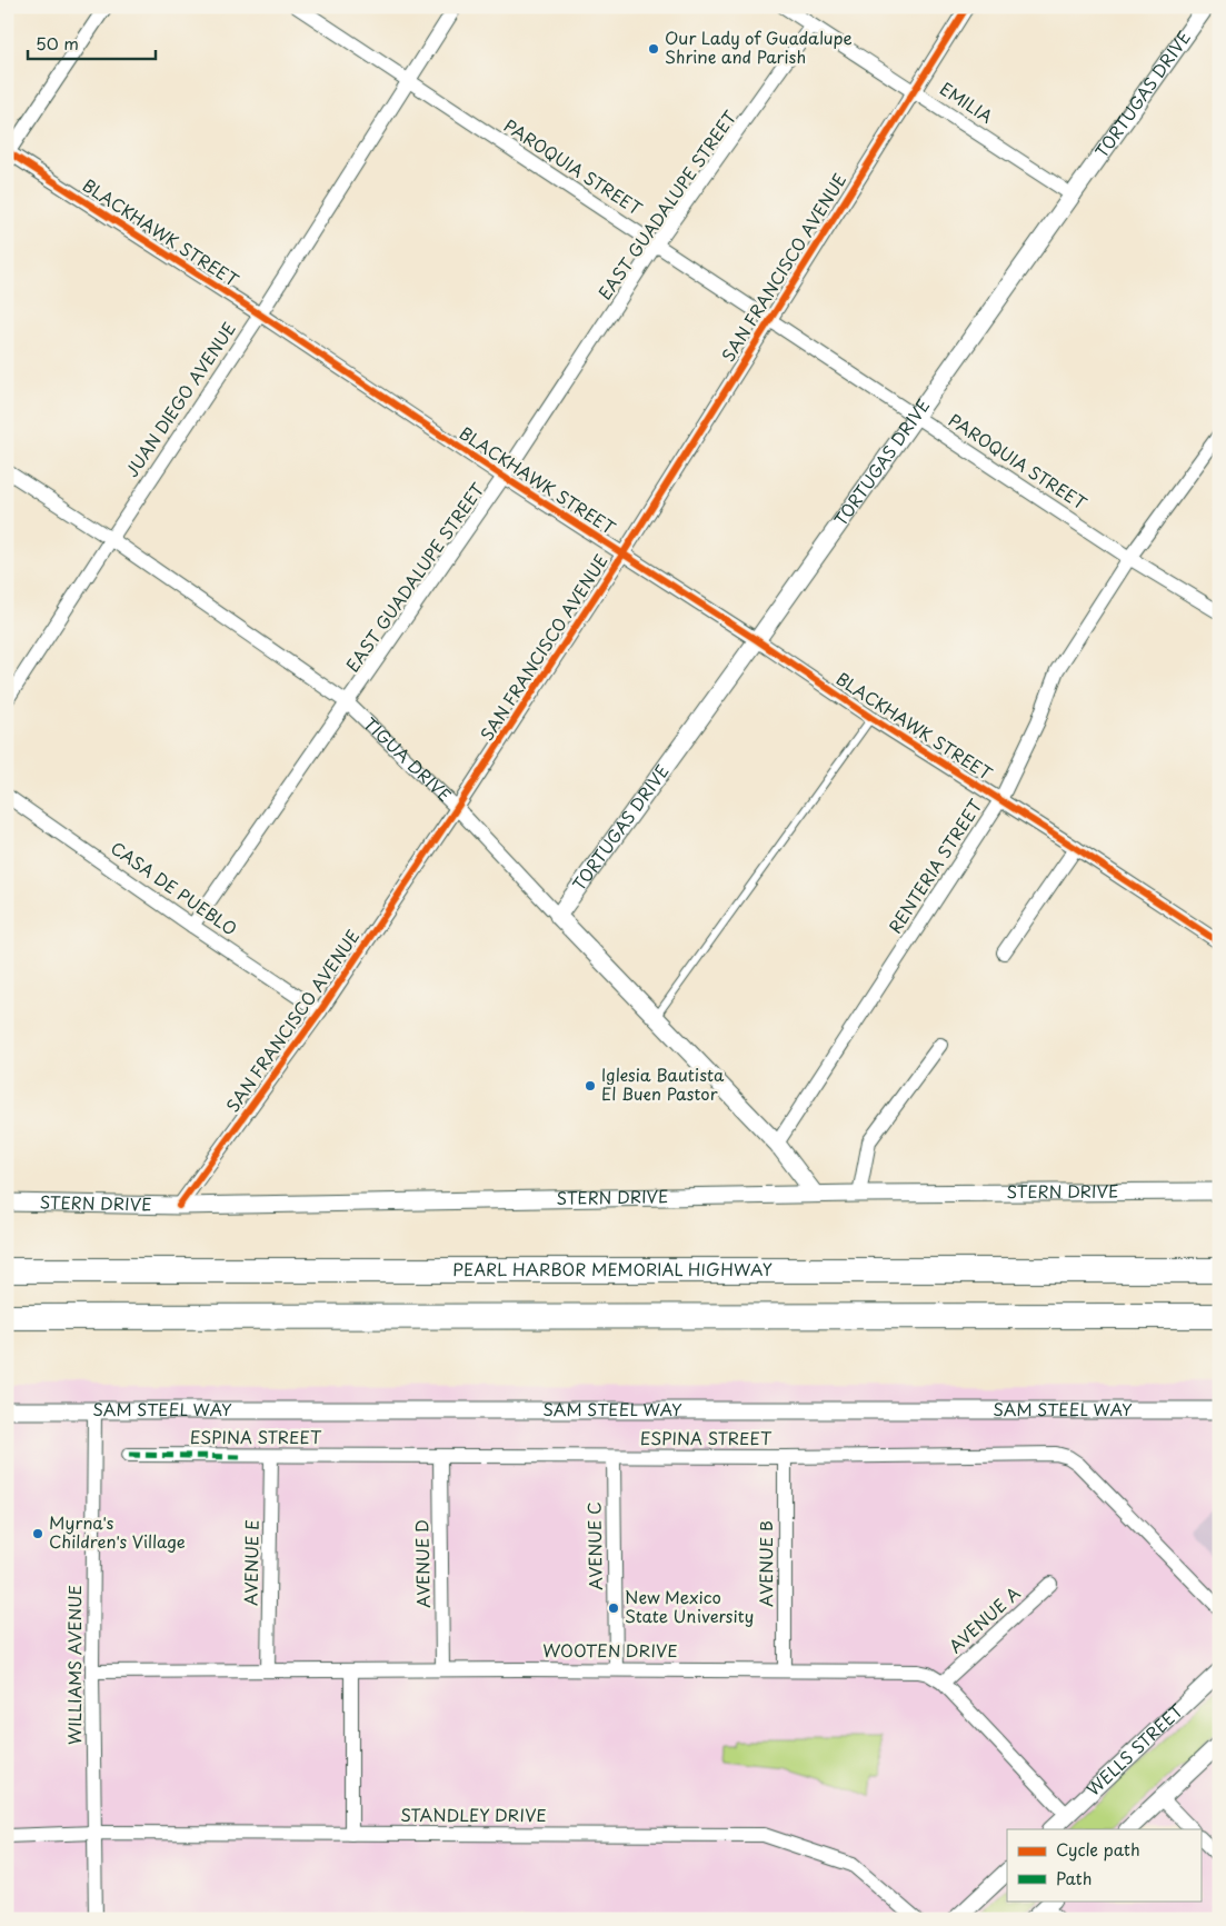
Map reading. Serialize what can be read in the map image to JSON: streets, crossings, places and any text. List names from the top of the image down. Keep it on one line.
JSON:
{"streets":{"highway":["PEARL HARBOR MEMORIAL HIGHWAY"],"street":["TORTUGAS DRIVE","EMILIA","PAROQUIA STREET","EAST GUADALUPE STREET","BLACKHAWK STREET","SAN FRANCISCO AVENUE","JUAN DIEGO AVENUE","TIGUA DRIVE","RENTERIA STREET","CASA DE PUEBLO","STERN DRIVE","SAM STEEL WAY","ESPINA STREET","AVENUE C","AVENUE E","AVENUE D","AVENUE B","AVENUE A","WOOTEN DRIVE","WILLIAMS AVENUE","WELLS STREET","STANDLEY DRIVE"]},"crossings":[["TORTUGAS DRIVE","EMILIA"],["TORTUGAS DRIVE","PAROQUIA STREET"],["TORTUGAS DRIVE","BLACKHAWK STREET"],["TORTUGAS DRIVE","TIGUA DRIVE"],["EMILIA","EAST GUADALUPE STREET"],["EMILIA","SAN FRANCISCO AVENUE"],["PAROQUIA STREET","EAST GUADALUPE STREET"],["PAROQUIA STREET","SAN FRANCISCO AVENUE"],["PAROQUIA STREET","JUAN DIEGO AVENUE"],["PAROQUIA STREET","RENTERIA STREET"],["EAST GUADALUPE STREET","BLACKHAWK STREET"],["EAST GUADALUPE STREET","TIGUA DRIVE"],["EAST GUADALUPE STREET","CASA DE PUEBLO"],["BLACKHAWK STREET","SAN FRANCISCO AVENUE"],["BLACKHAWK STREET","JUAN DIEGO AVENUE"],["BLACKHAWK STREET","RENTERIA STREET"],["SAN FRANCISCO AVENUE","TIGUA DRIVE"],["SAN FRANCISCO AVENUE","CASA DE PUEBLO"],["SAN FRANCISCO AVENUE","STERN DRIVE"],["JUAN DIEGO AVENUE","TIGUA DRIVE"],["TIGUA DRIVE","RENTERIA STREET"],["TIGUA DRIVE","STERN DRIVE"],["SAM STEEL WAY","WILLIAMS AVENUE"],["ESPINA STREET","AVENUE C"],["ESPINA STREET","AVENUE E"],["ESPINA STREET","AVENUE D"],["ESPINA STREET","AVENUE B"],["AVENUE C","WOOTEN DRIVE"],["AVENUE E","WOOTEN DRIVE"],["AVENUE D","WOOTEN DRIVE"],["AVENUE B","WOOTEN DRIVE"],["AVENUE A","WOOTEN DRIVE"],["WOOTEN DRIVE","WILLIAMS AVENUE"],["WOOTEN DRIVE","WELLS STREET"],["WILLIAMS AVENUE","STANDLEY DRIVE"]],"places":["Our Lady of Guadalupe Shrine and Parish","Iglesia Bautista El Buen Pastor","Myrna's Children's Village","New Mexico State University"],"legend":["Cycle path","Path"],"scale_bar":"50 m"}
